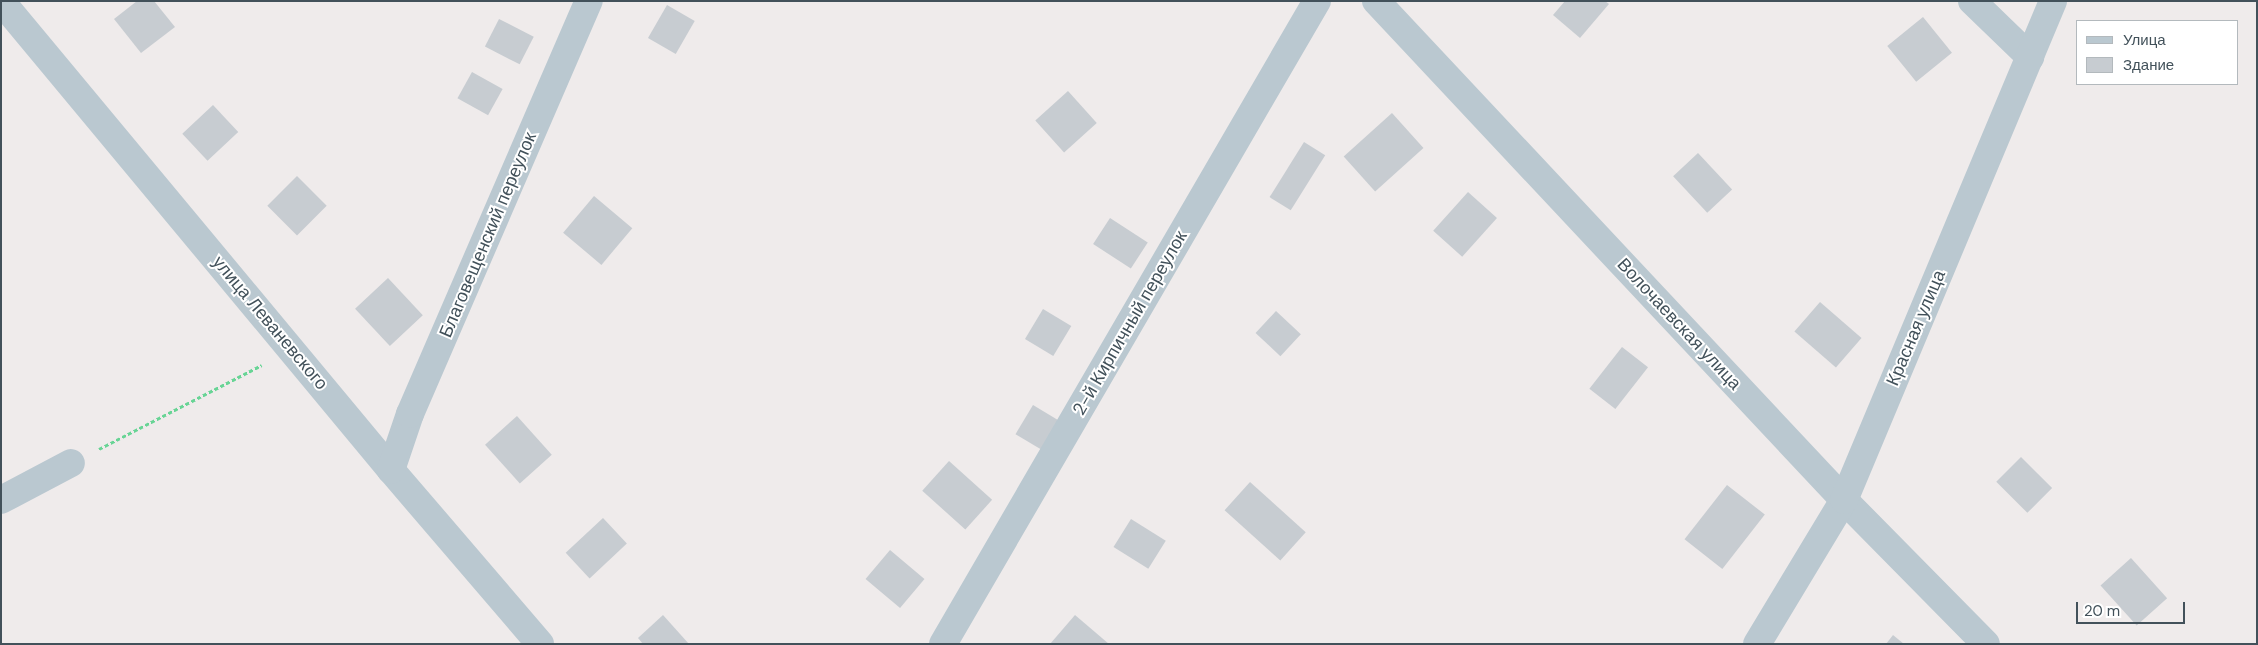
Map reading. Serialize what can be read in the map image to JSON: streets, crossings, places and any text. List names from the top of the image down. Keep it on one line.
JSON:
{"streets":{"street":["Благовещенский переулок","улица Леваневского","2-й Кирпичный переулок","Волочаевская улица","Красная улица"]},"crossings":[["Благовещенский переулок","улица Леваневского"],["Волочаевская улица","Красная улица"]],"legend":["Улица","Здание"],"scale_bar":"20 m"}
